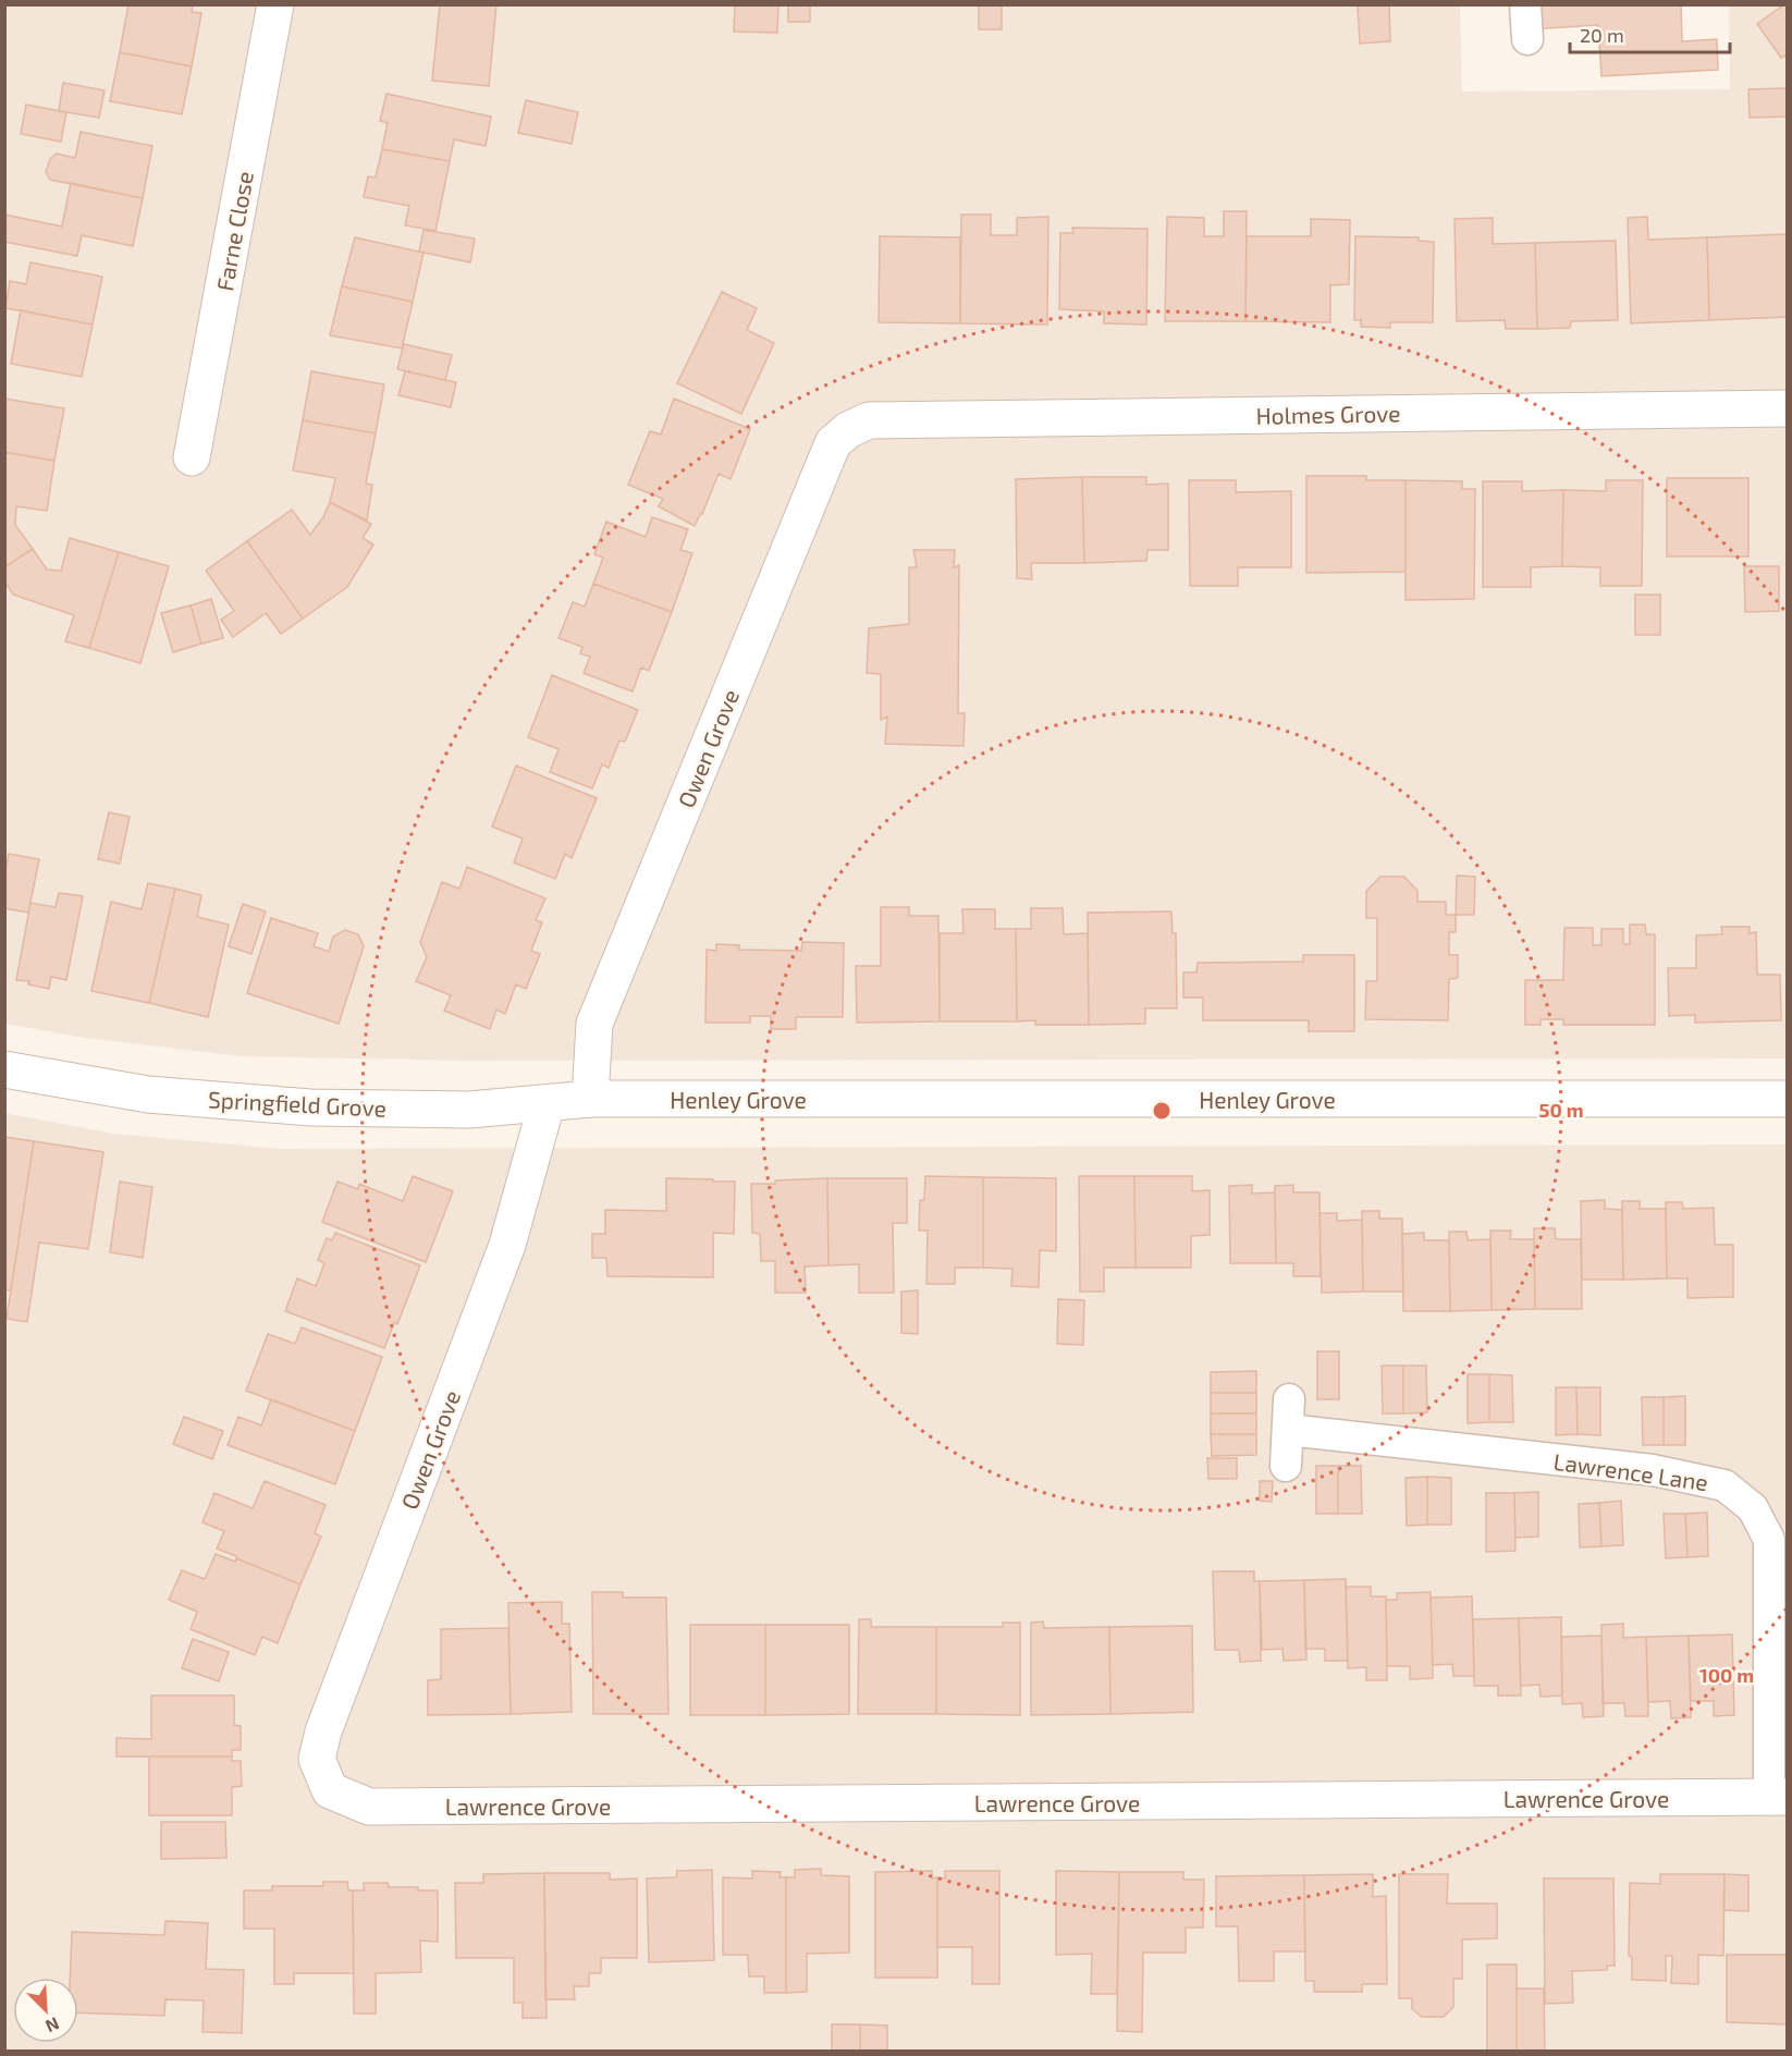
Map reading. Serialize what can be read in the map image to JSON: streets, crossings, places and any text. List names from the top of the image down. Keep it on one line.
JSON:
{"streets":{"street":["Farne Close","Holmes Grove","Owen Grove","Henley Grove","Springfield Grove","Lawrence Grove"],"lane":["Lawrence Lane"]},"crossings":[["Holmes Grove","Owen Grove"],["Owen Grove","Henley Grove"],["Owen Grove","Springfield Grove"],["Owen Grove","Lawrence Grove"],["Henley Grove","Springfield Grove"],["Lawrence Lane","Lawrence Grove"]],"scale_bar":"20 m","north":"bottom right","rings":["50 m","100 m"]}
